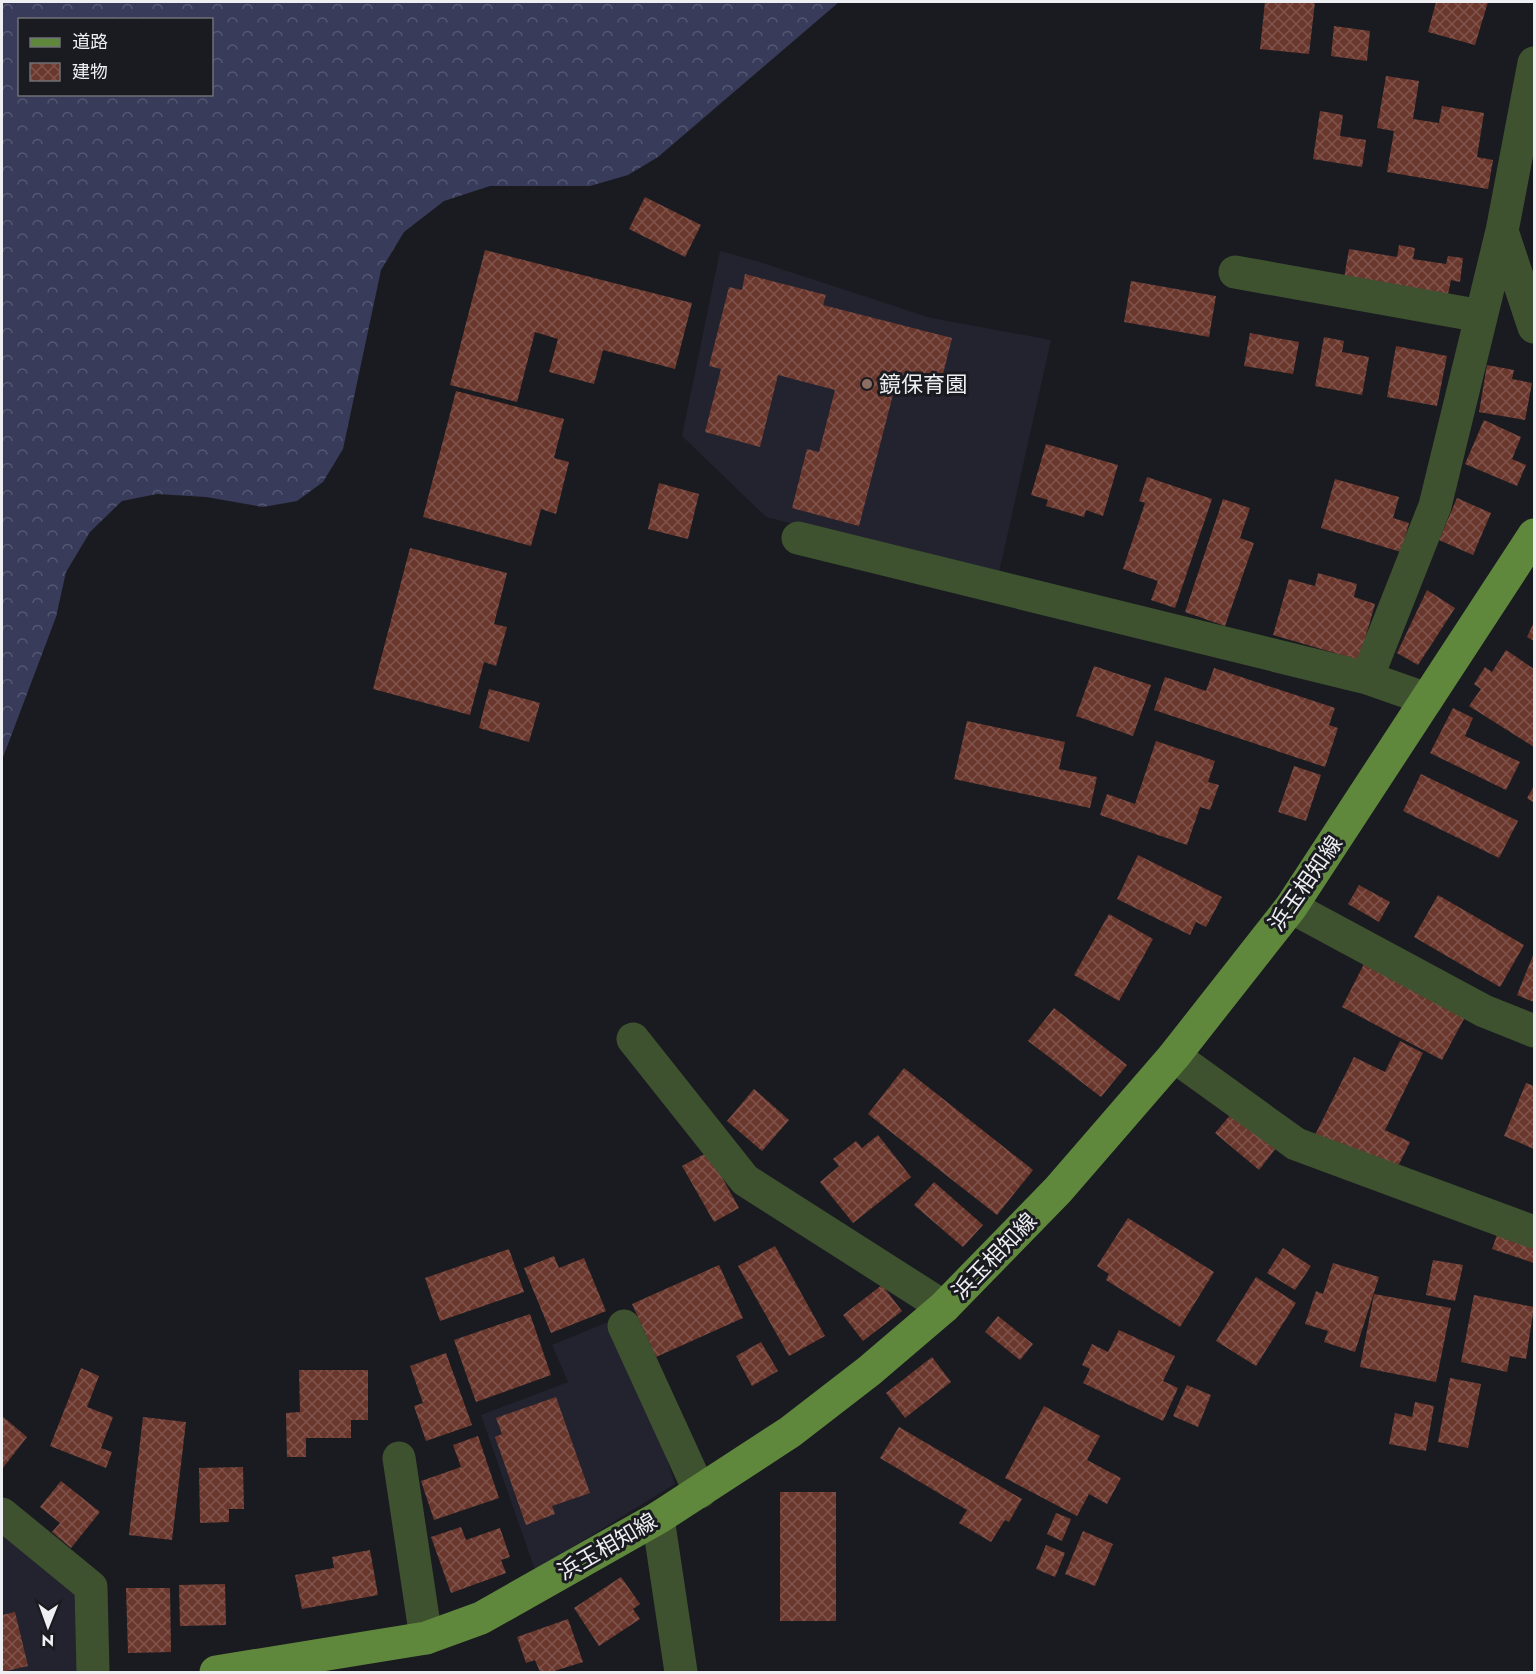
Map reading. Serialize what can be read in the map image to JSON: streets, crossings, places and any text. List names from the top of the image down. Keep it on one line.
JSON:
{"streets":{"main road":["浜玉相知線"]},"places":["鏡保育園"],"legend":["道路","建物"],"north":"bottom"}
